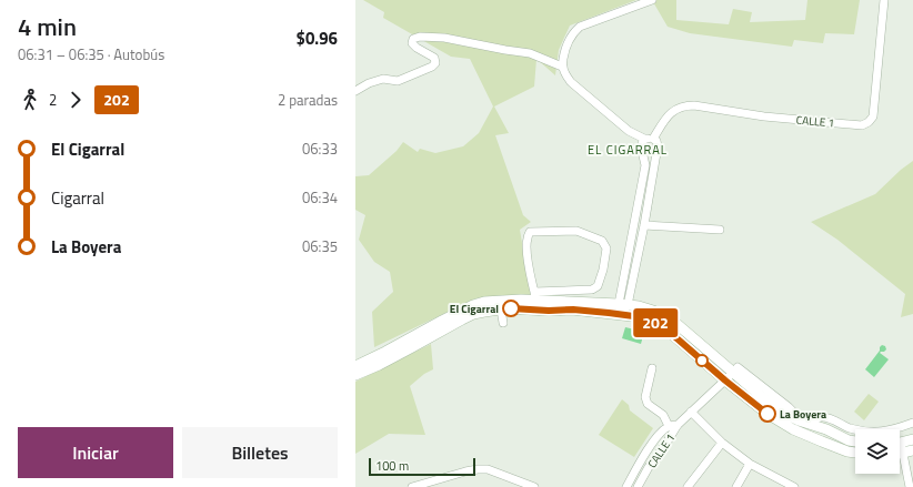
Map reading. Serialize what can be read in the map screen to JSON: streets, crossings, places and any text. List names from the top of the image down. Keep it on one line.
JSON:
{"streets":{"street":["CALLE 1"]},"districts":["EL CIGARRAL"],"places":["El Cigarral","La Boyera"],"lines":["bus line 202"],"scale_bar":"100 m","page":{"heading":["4 min","06:31 – 06:35 · Autobús","$0.96"],"on_map":"202","legs":["2","202","2 paradas"],"list":[{"name":"El Cigarral","value":"06:33"},{"name":"Cigarral","value":"06:34"},{"name":"La Boyera","value":"06:35"}],"buttons":["Iniciar","Billetes"],"scale":"100 m"}}
